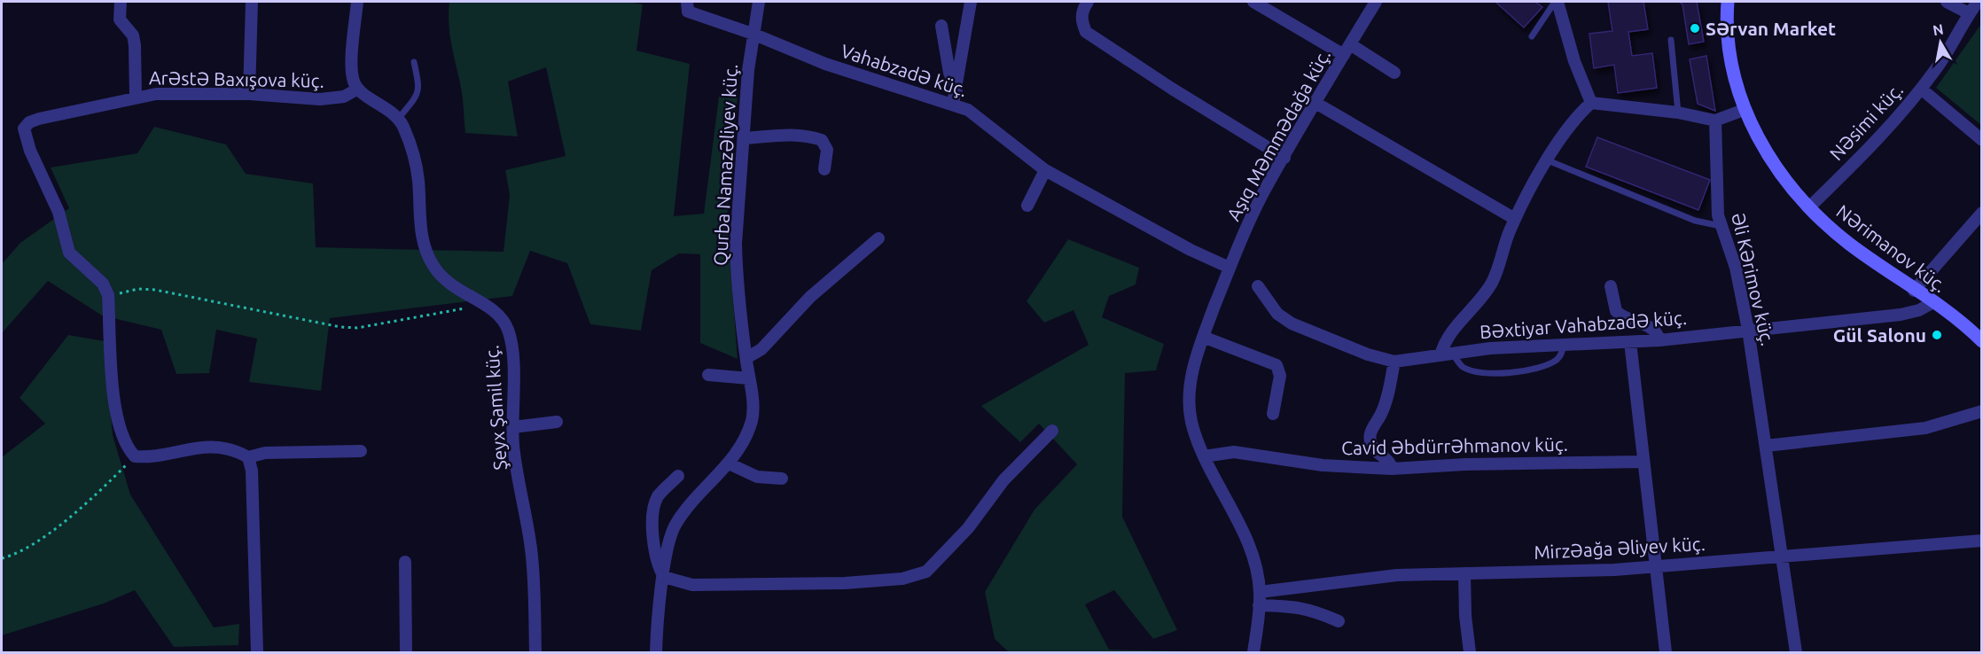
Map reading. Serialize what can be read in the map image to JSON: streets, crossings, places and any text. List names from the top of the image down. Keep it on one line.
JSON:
{"streets":{"main road":["Nərimanov küç."],"street":["Vahabzadə küç.","Arəstə Baxışova küç.","Nəsimi küç.","Aşıq Məmmədağa küç.","Qurba Namazəliyev küç.","Əli Kərimov küç.","Bəxtiyar Vahabzadə küç.","Şeyx Şamil küç.","Cavid Əbdürrəhmanov küç.","Mirzəağa Əliyev küç."]},"crossings":[["Vahabzadə küç.","Aşıq Məmmədağa küç."],["Vahabzadə küç.","Qurba Namazəliyev küç."],["Nəsimi küç.","Nərimanov küç."],["Aşıq Məmmədağa küç.","Cavid Əbdürrəhmanov küç."],["Aşıq Məmmədağa küç.","Mirzəağa Əliyev küç."],["Nərimanov küç.","Bəxtiyar Vahabzadə küç."],["Əli Kərimov küç.","Bəxtiyar Vahabzadə küç."],["Əli Kərimov küç.","Mirzəağa Əliyev küç."]],"places":["Sərvan Market","Gül Salonu"],"north":"top"}
